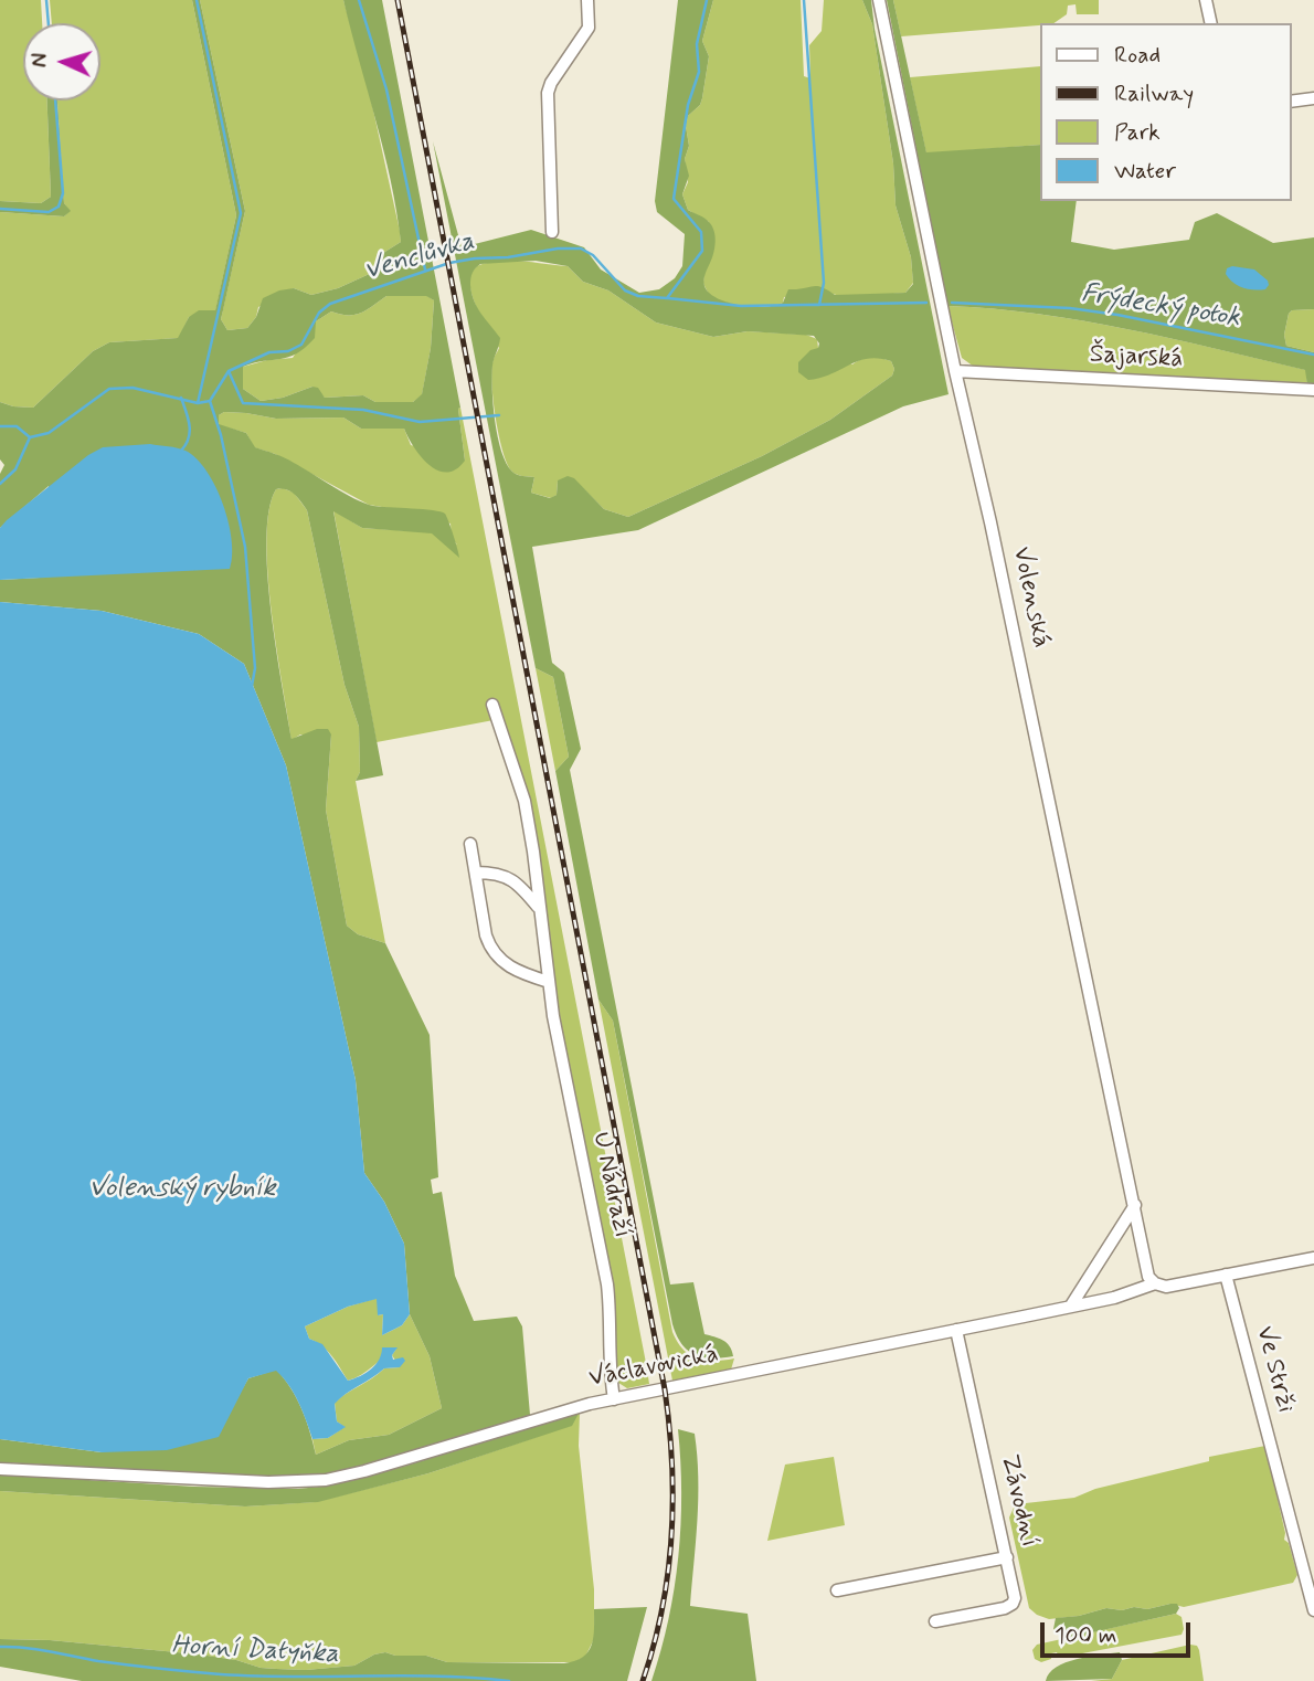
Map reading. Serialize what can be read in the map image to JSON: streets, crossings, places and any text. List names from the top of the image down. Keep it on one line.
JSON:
{"streets":{"street":["Šajarská","Volenská","U Nádraží","Václavovická","Ve Strži","Závodní"]},"crossings":[["Šajarská","Volenská"],["Volenská","Václavovická"],["U Nádraží","Václavovická"],["Václavovická","Ve Strži"],["Václavovická","Závodní"]],"water":["Venclůvka","Frýdecký potok","Volenský rybník","Horní Datyňka"],"legend":["Road","Railway","Park","Water"],"scale_bar":"100 m","north":"left"}
